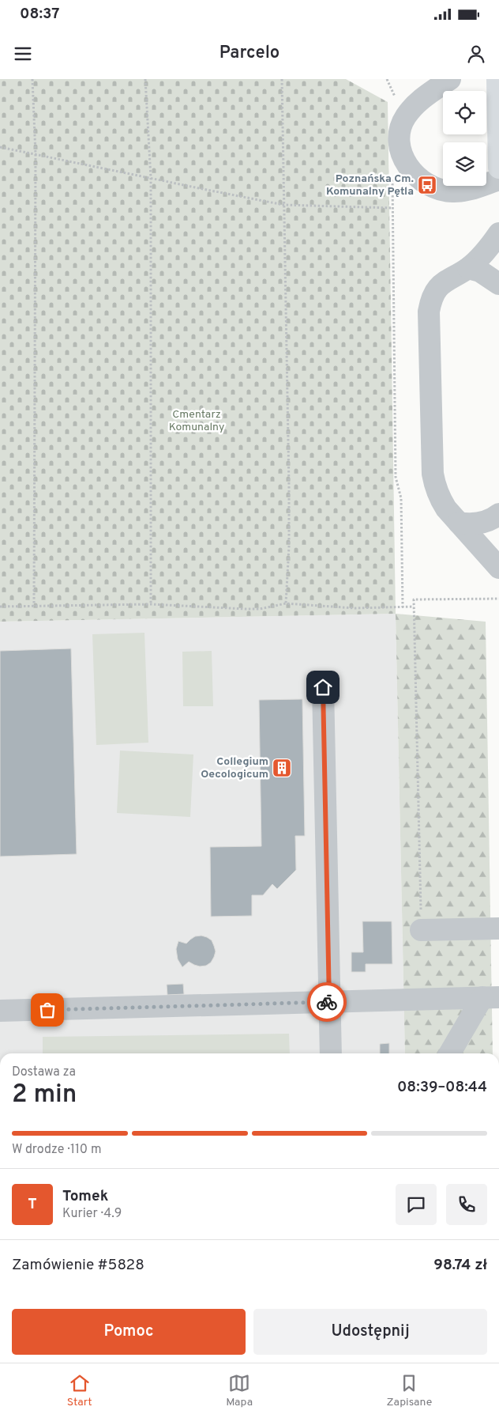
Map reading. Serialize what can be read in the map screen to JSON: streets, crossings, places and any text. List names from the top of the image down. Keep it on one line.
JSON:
{"parks":["Cmentarz Komunalny"],"places":{"bus stop":["Poznańska Cm. Komunalny Pętla"],"building":["Collegium Oecologicum"]},"page":{"status":"08:37","header":"Parcelo","heading":["2 min","Dostawa za","08:39–08:44"],"panel":["Tomek","Kurier · 4.9","Zamówienie #5828","98.74 zł"],"bar":"W drodze · 110 m","round":"T","buttons":["Pomoc","Udostępnij"],"tabs":["Start","Mapa","Zapisane"]}}
